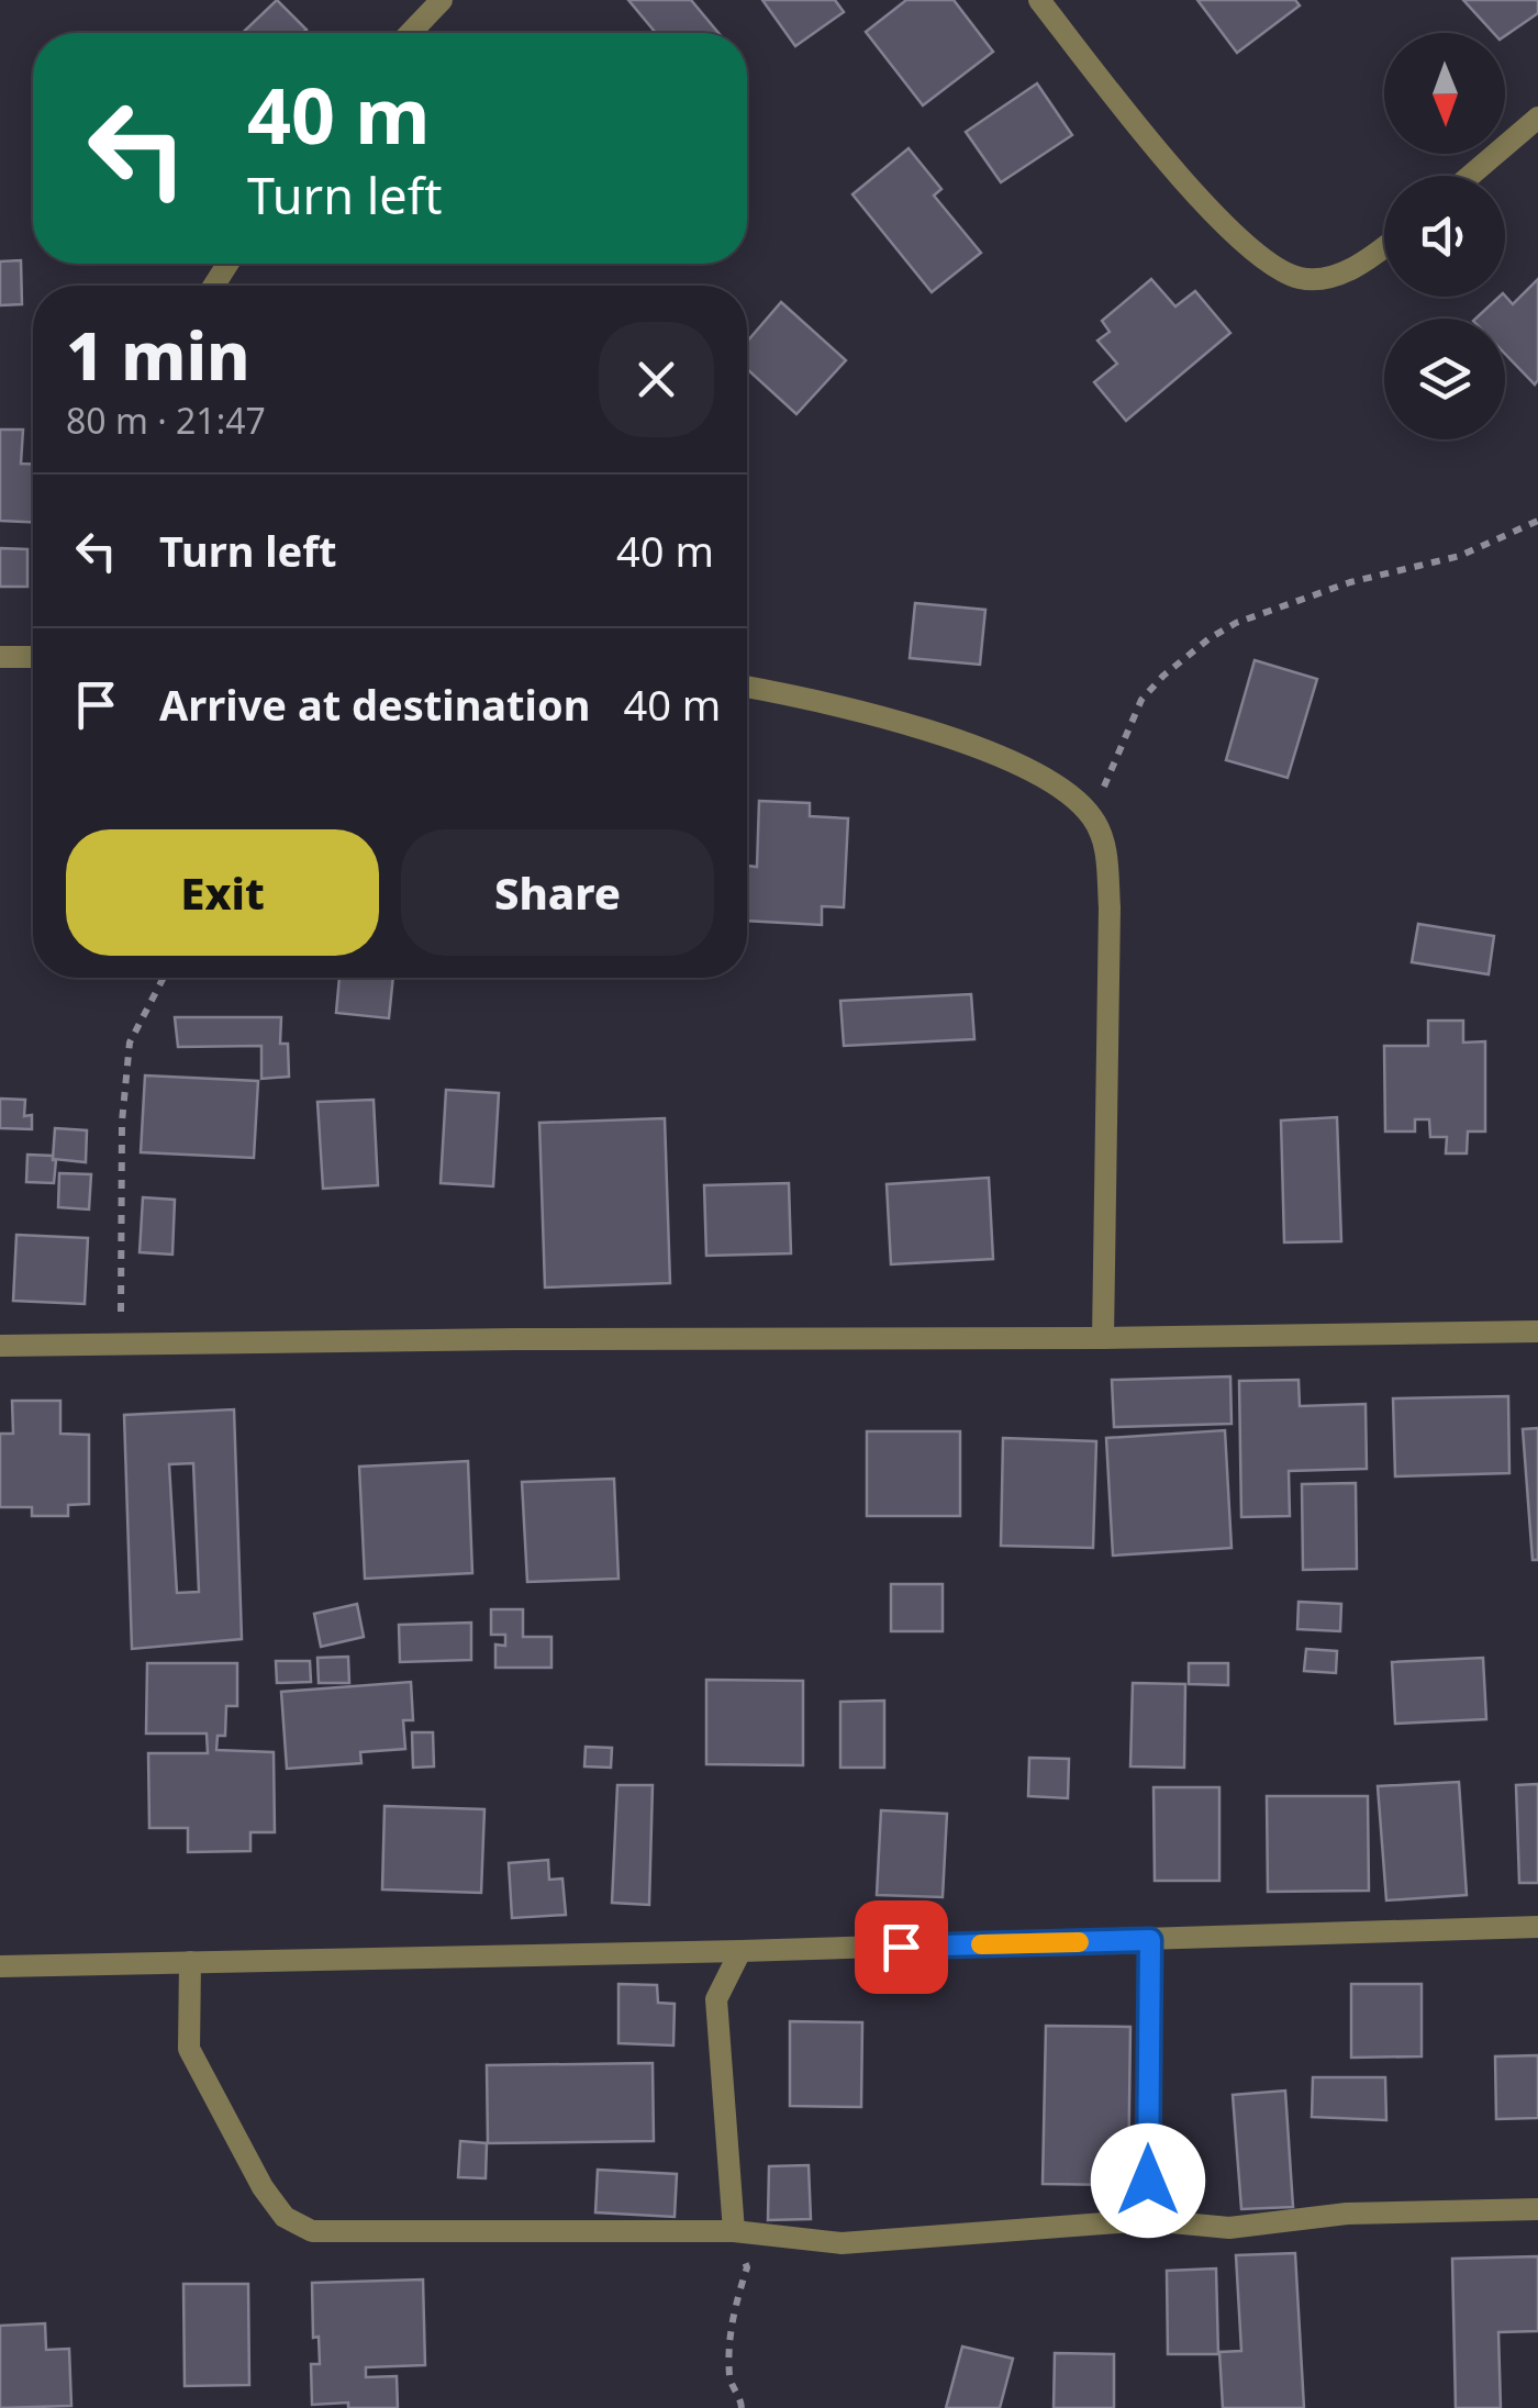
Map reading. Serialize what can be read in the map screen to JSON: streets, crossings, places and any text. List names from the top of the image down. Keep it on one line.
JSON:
{"north":"bottom","page":{"turn":["40 m","Turn left"],"heading":["1 min","80 m · 21:47"],"list":[{"name":"Turn left","value":"40 m"},{"name":"Arrive at destination","value":"40 m"}],"buttons":["Exit","Share"]}}
